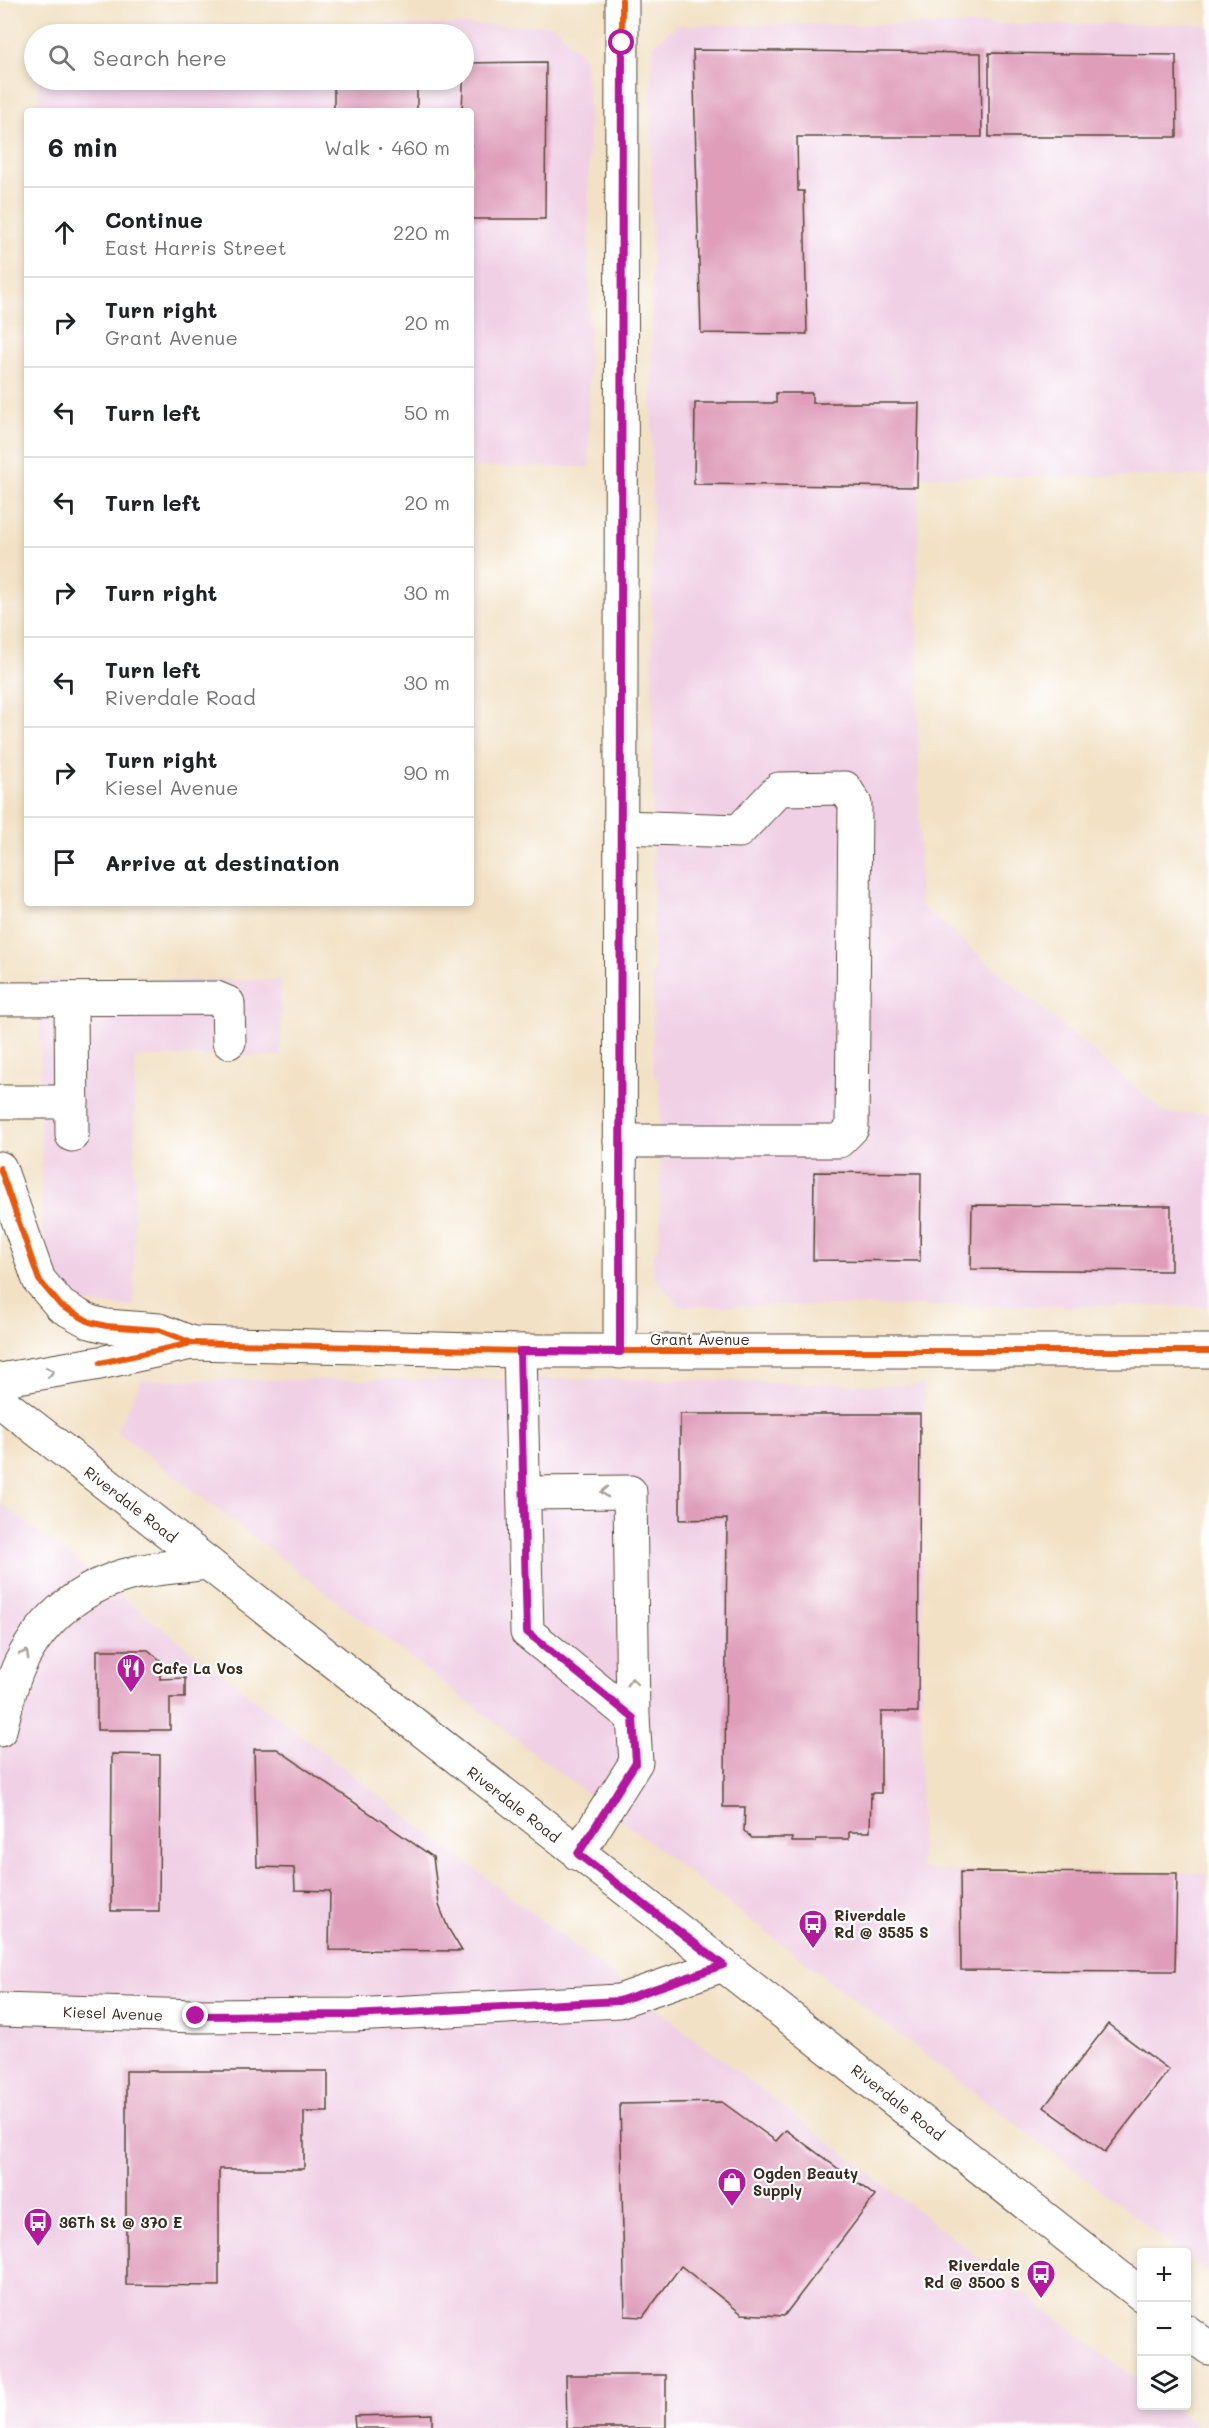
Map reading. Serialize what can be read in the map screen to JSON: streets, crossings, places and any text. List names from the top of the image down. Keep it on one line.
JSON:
{"streets":{"street":["Grant Avenue","Riverdale Road","Kiesel Avenue"]},"crossings":[["Riverdale Road","Kiesel Avenue"]],"places":{"restaurant":["Cafe La Vos"],"bus stop":["Riverdale Rd @ 3535 S","36Th St @ 370 E","Riverdale Rd @ 3500 S"],"shop":["Ogden Beauty Supply"]},"page":{"search":"Search here","heading":["6 min","Walk · 460 m"],"list":[["Continue","East Harris Street","220 m"],["Turn right","Grant Avenue","20 m"],["Turn left","50 m"],["Turn left","20 m"],["Turn right","30 m"],["Turn left","Riverdale Road","30 m"],["Turn right","Kiesel Avenue","90 m"],"Arrive at destination"],"map_buttons":["+","−"]}}
